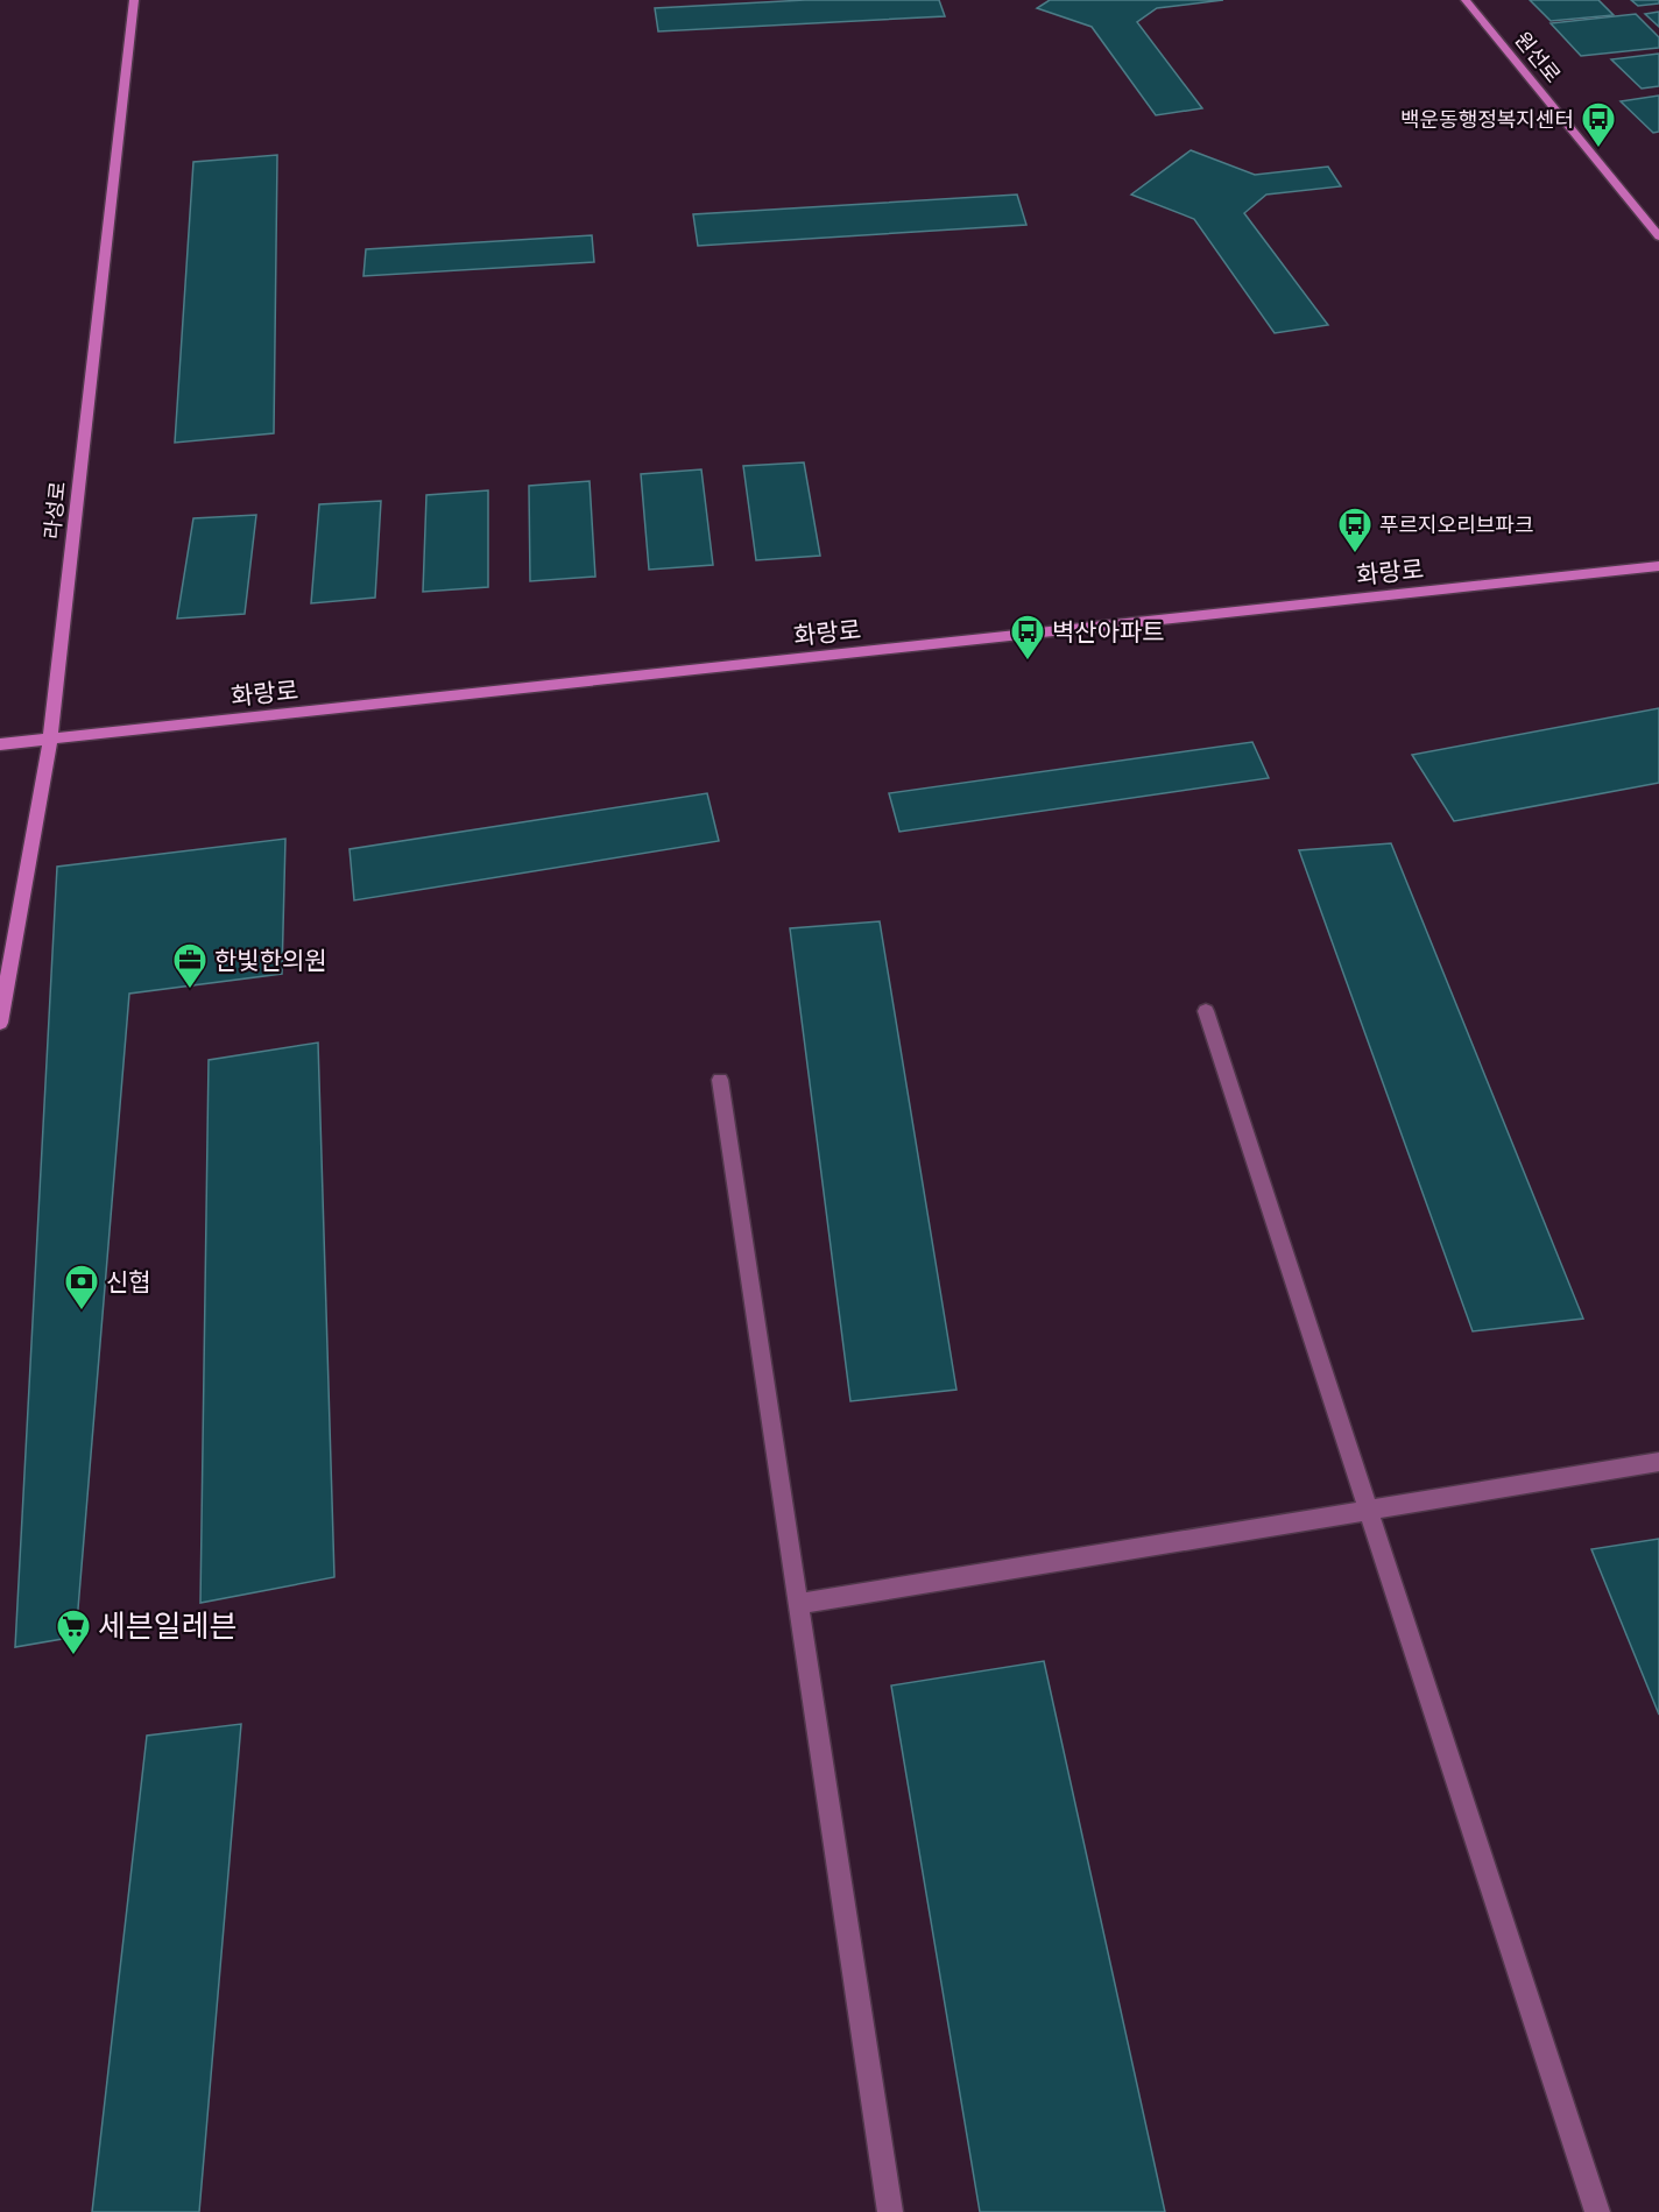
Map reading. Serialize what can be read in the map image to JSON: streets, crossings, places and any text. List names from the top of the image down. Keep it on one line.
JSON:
{"streets":{"street":["원선로","라성로","화랑로"]},"crossings":[["라성로","화랑로"]],"places":{"bus stop":["백운동행정복지센터","푸르지오리브파크","벽산아파트"],"office":["한빛한의원"],"bank":["신협"],"supermarket":["세븐일레븐"]}}
